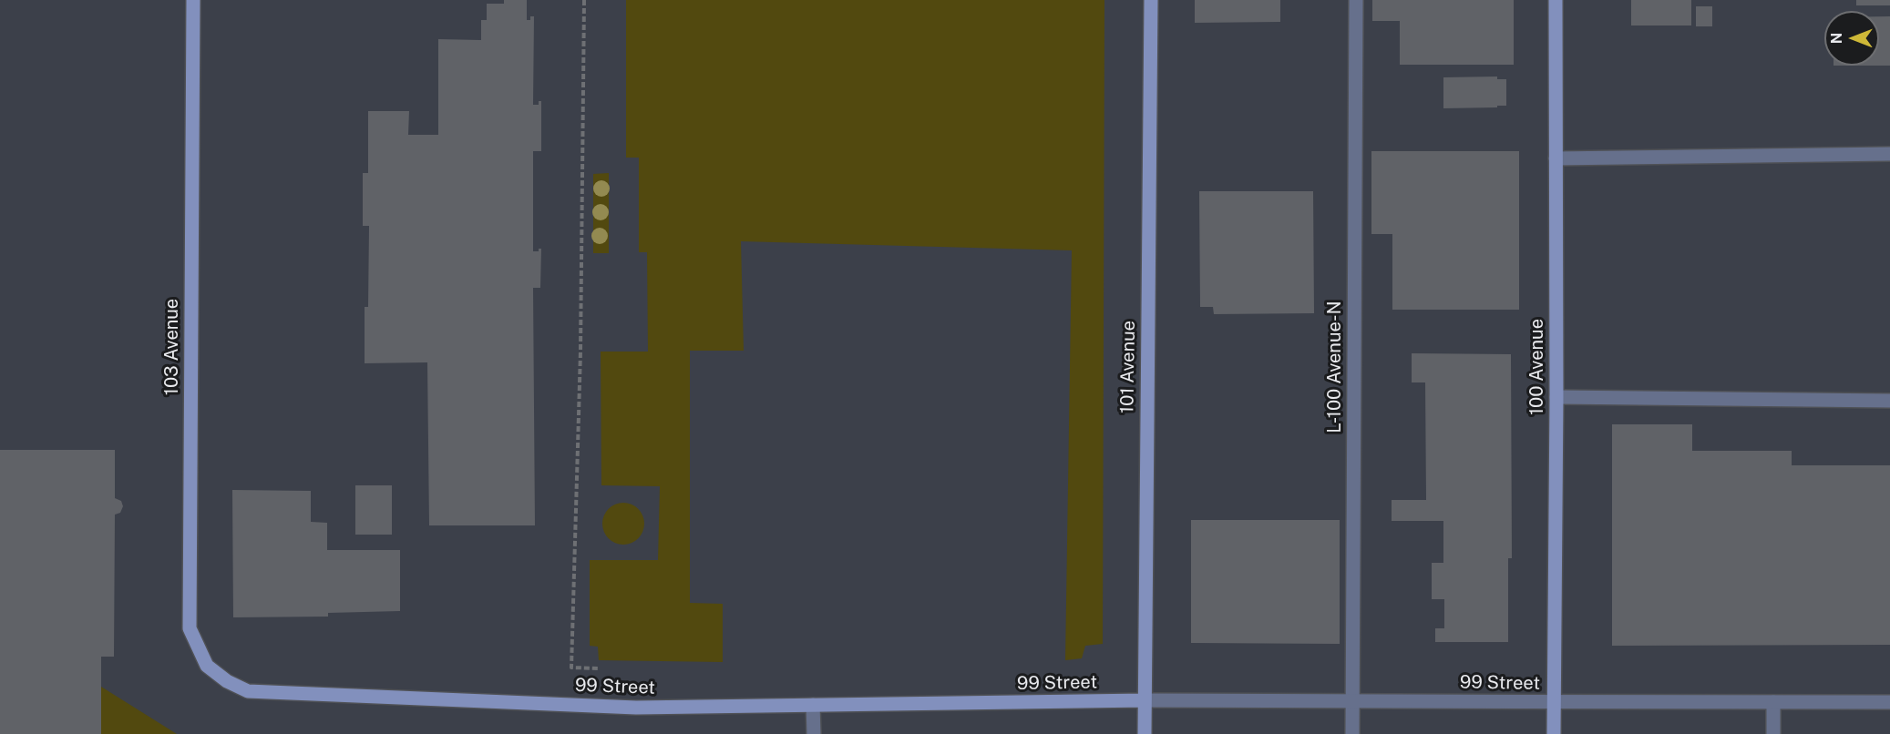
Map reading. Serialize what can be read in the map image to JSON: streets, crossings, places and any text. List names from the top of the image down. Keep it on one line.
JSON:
{"streets":{"street":["103 Avenue","101 Avenue","L-100 Avenue-N","100 Avenue","99 Street"]},"crossings":[["103 Avenue","99 Street"],["101 Avenue","99 Street"],["L-100 Avenue-N","99 Street"],["100 Avenue","99 Street"]],"north":"left"}
